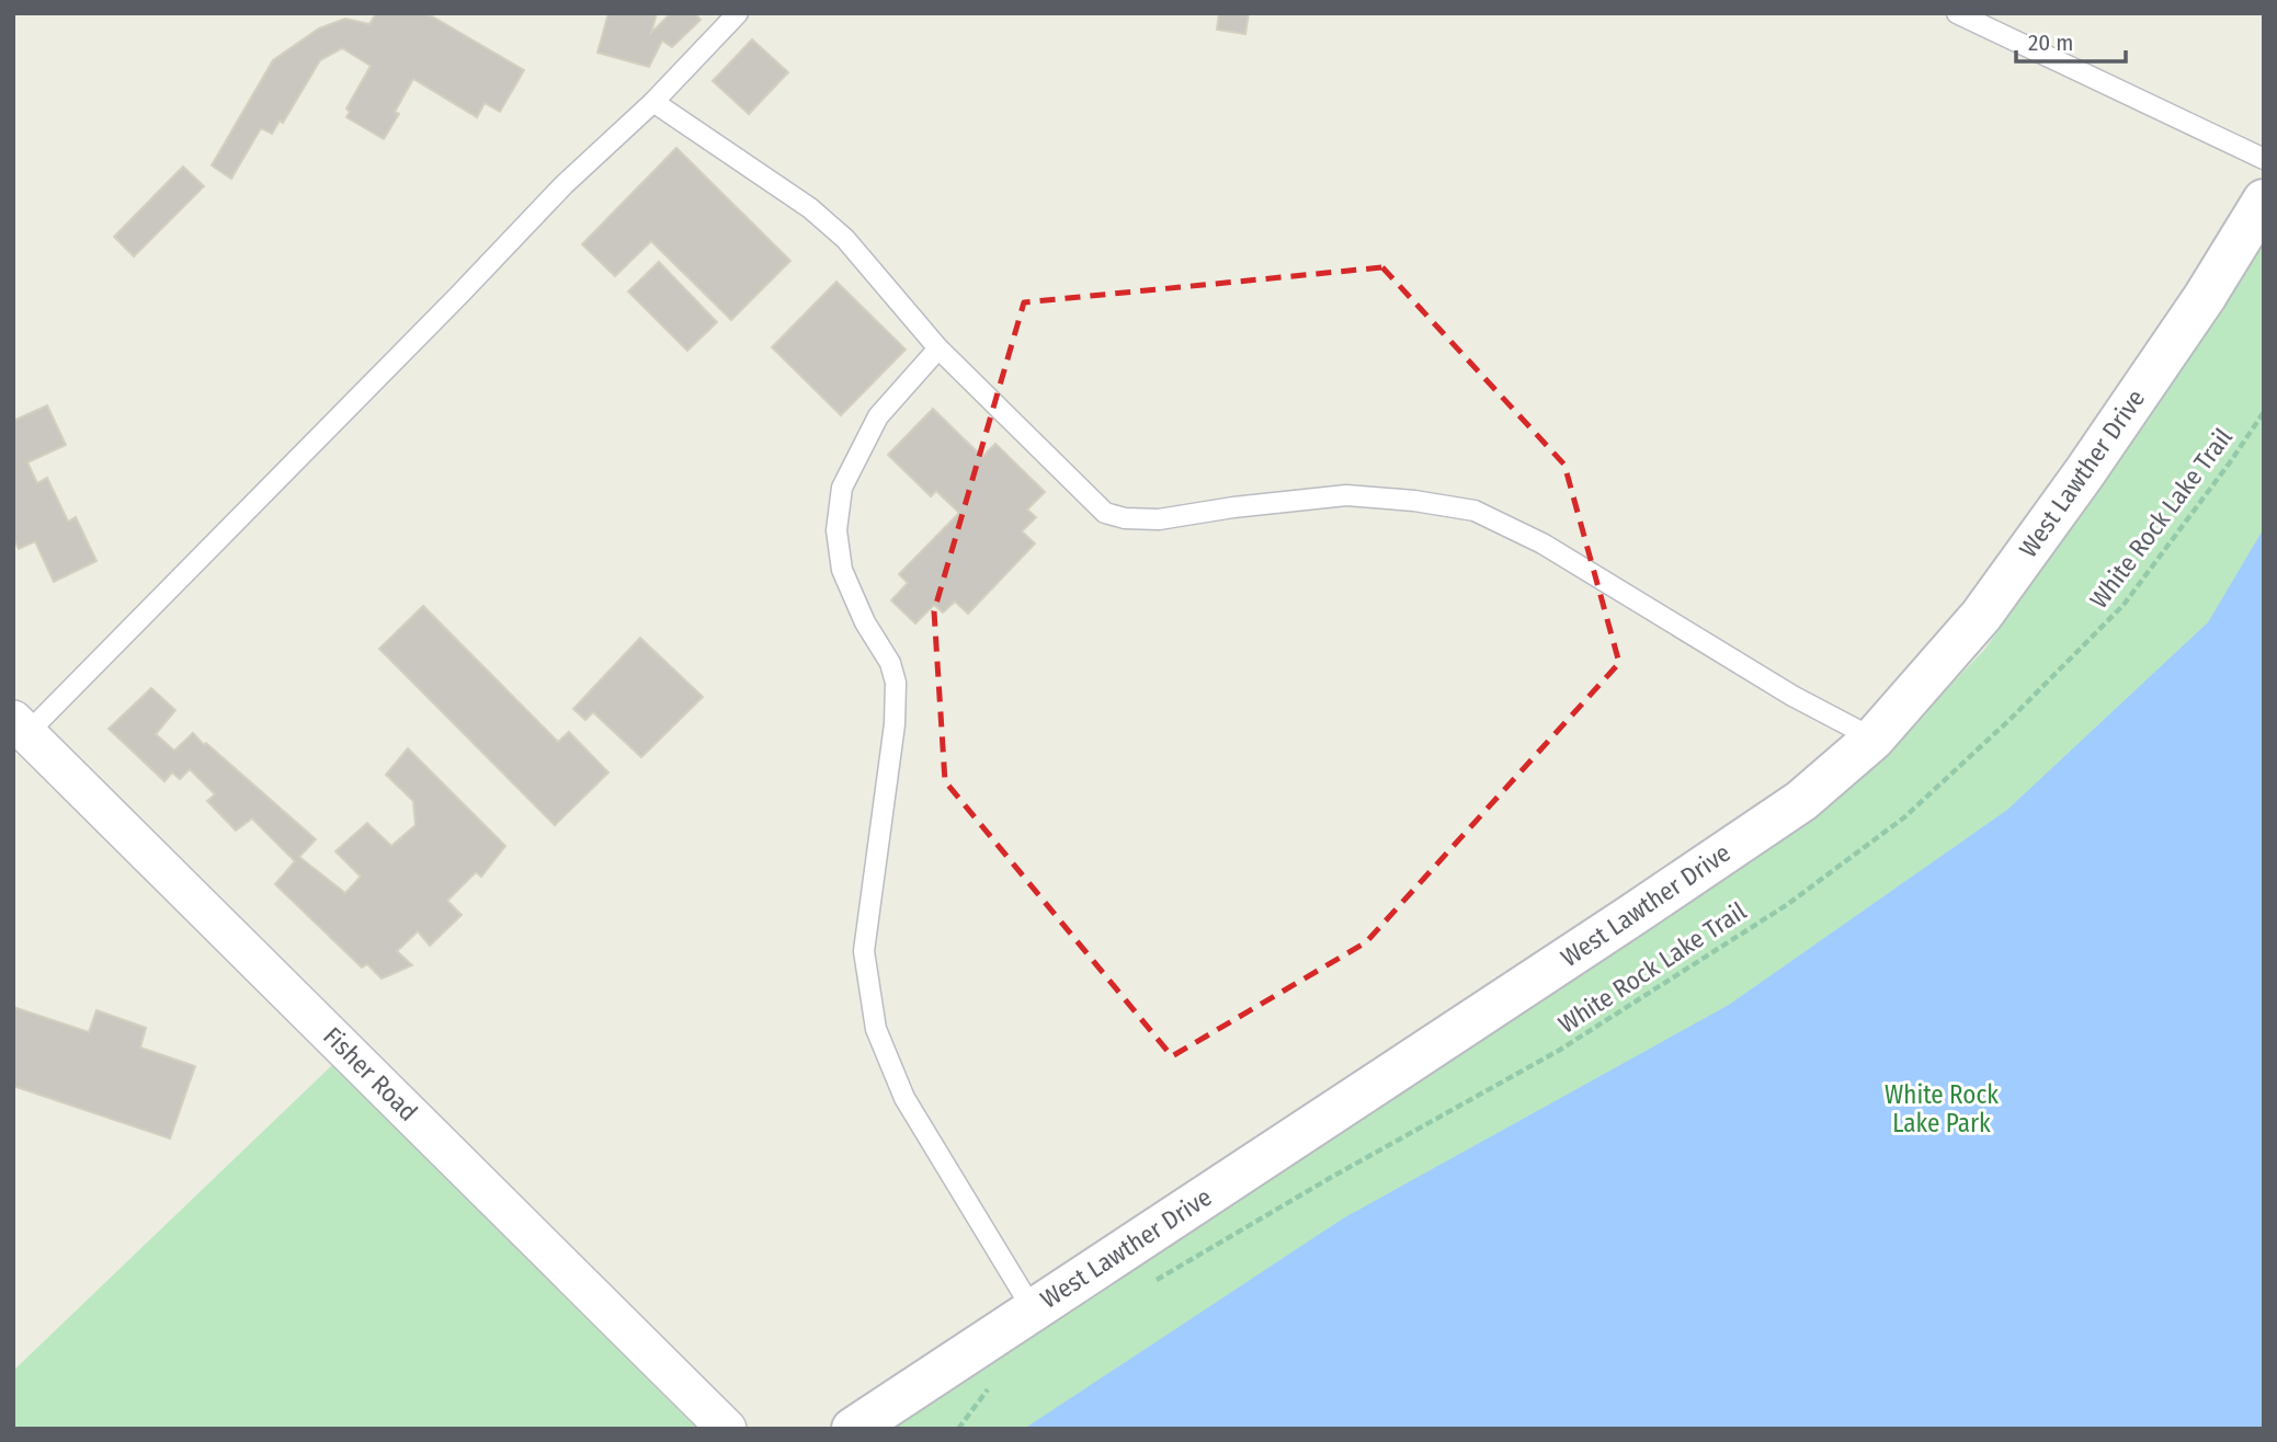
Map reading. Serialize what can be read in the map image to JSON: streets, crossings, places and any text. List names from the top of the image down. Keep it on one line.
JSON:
{"streets":{"street":["West Lawther Drive","Fisher Road"],"path":["White Rock Lake Trail"]},"parks":["White Rock Lake Park"],"scale_bar":"20 m"}
